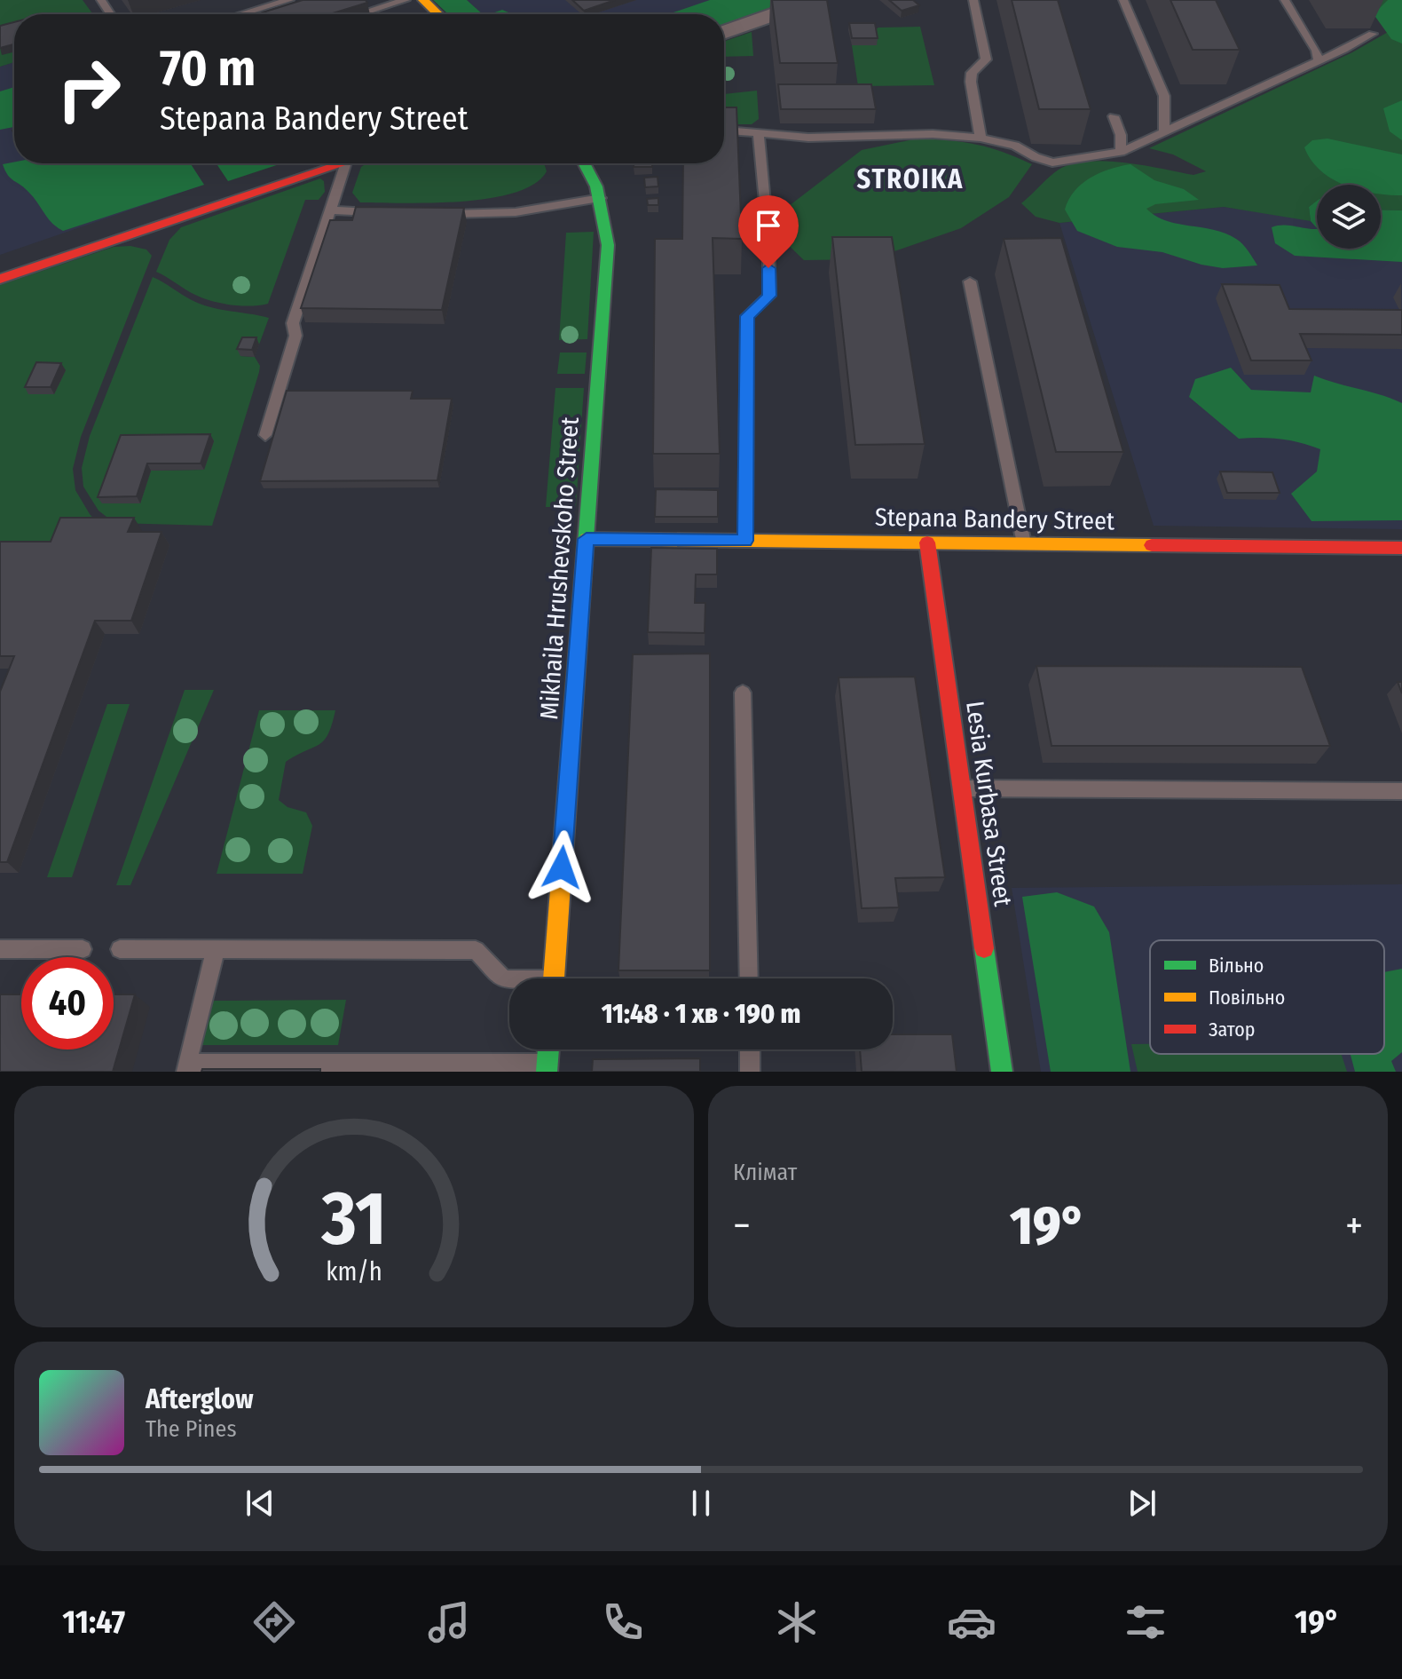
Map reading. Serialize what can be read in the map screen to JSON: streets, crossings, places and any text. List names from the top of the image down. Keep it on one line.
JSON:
{"streets":{"street":["Stepana Bandery Street","Mikhaila Hrushevskoho Street","Lesia Kurbasa Street"]},"crossings":[["Stepana Bandery Street","Mikhaila Hrushevskoho Street"],["Stepana Bandery Street","Lesia Kurbasa Street"]],"districts":["STROIKA"],"legend":["Вільно","Повільно","Затор"],"page":{"turn":["70 m","Stepana Bandery Street"],"limit":"40","trip":"11:48 · 1 хв · 190 m","tile":"Клімат","heat":["−","19°","+"],"song":["Afterglow","The Pines"],"tabs":["11:47","19°"],"gauge":["31","km/h"]}}
